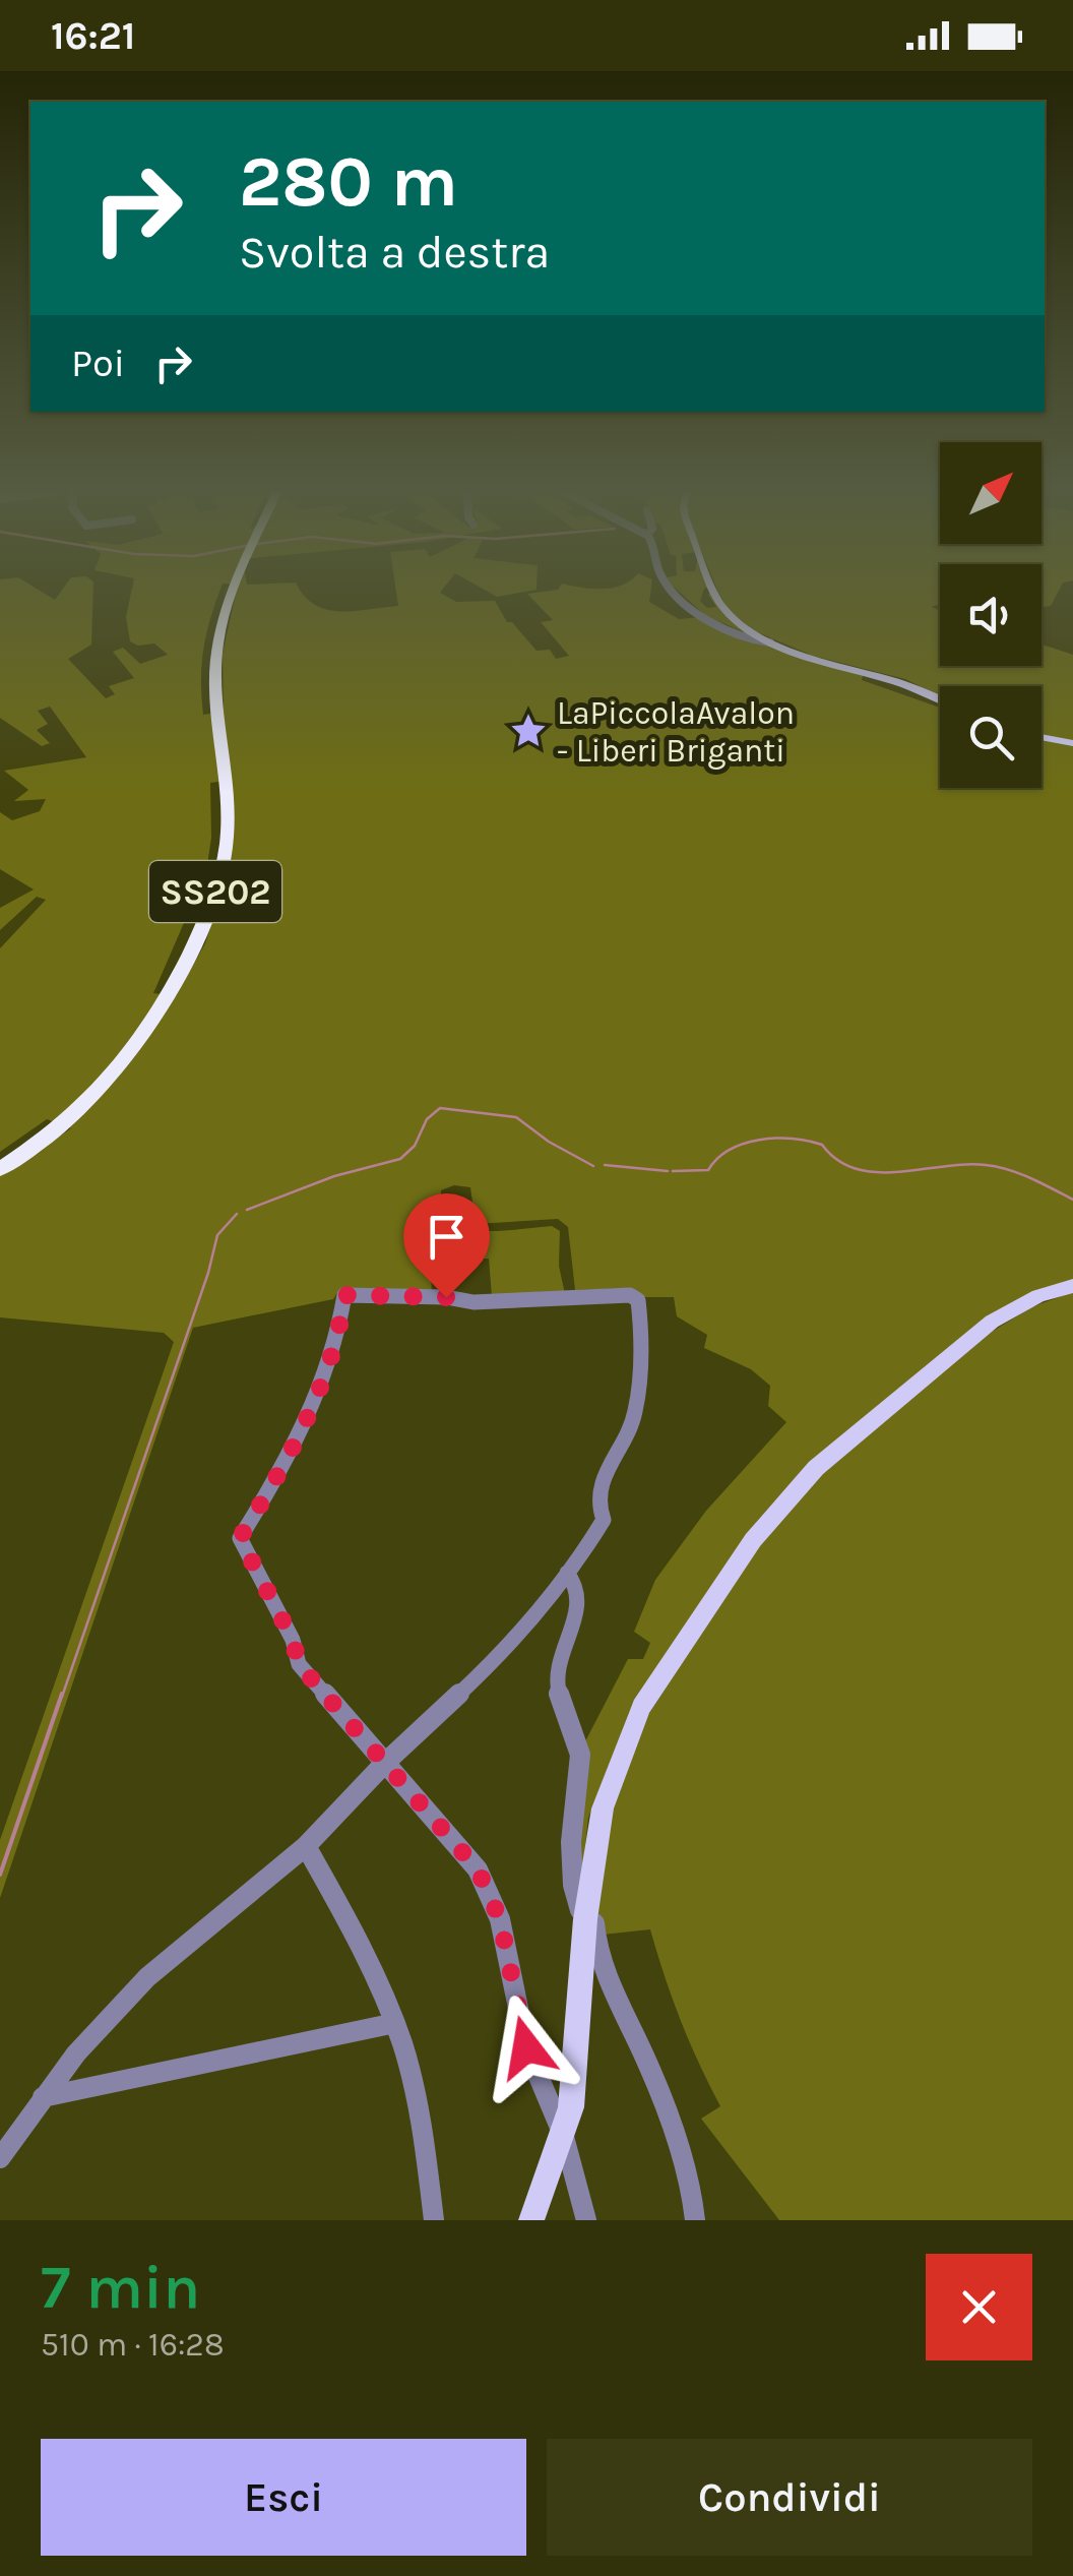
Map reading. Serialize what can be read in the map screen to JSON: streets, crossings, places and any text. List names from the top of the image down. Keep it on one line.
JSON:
{"streets":{"highway":["SS202"]},"places":{"place":["LaPiccolaAvalon - Liberi Briganti"]},"north":"top right","page":{"status":"16:21","turn":["280 m","Svolta a destra"],"then":"Poi","heading":["7 min","510 m · 16:28"],"buttons":["Esci","Condividi"]}}
